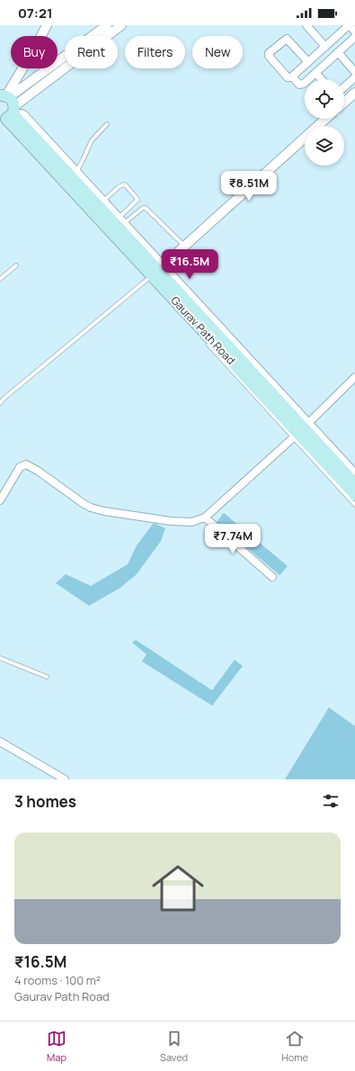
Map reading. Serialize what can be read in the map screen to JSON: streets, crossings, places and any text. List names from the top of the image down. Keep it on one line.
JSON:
{"streets":{"main road":["Gaurav Path Road"]},"page":{"status":"07:21","chip":["Buy","Rent","Filters","New"],"price":["₹8.51M","₹16.5M","₹7.74M"],"heading":"3 homes","list":[{"name":"₹16.5M","note":"4 rooms · 100 m² · Gaurav Path Road"}],"tabs":["Map","Saved","Home"]}}
